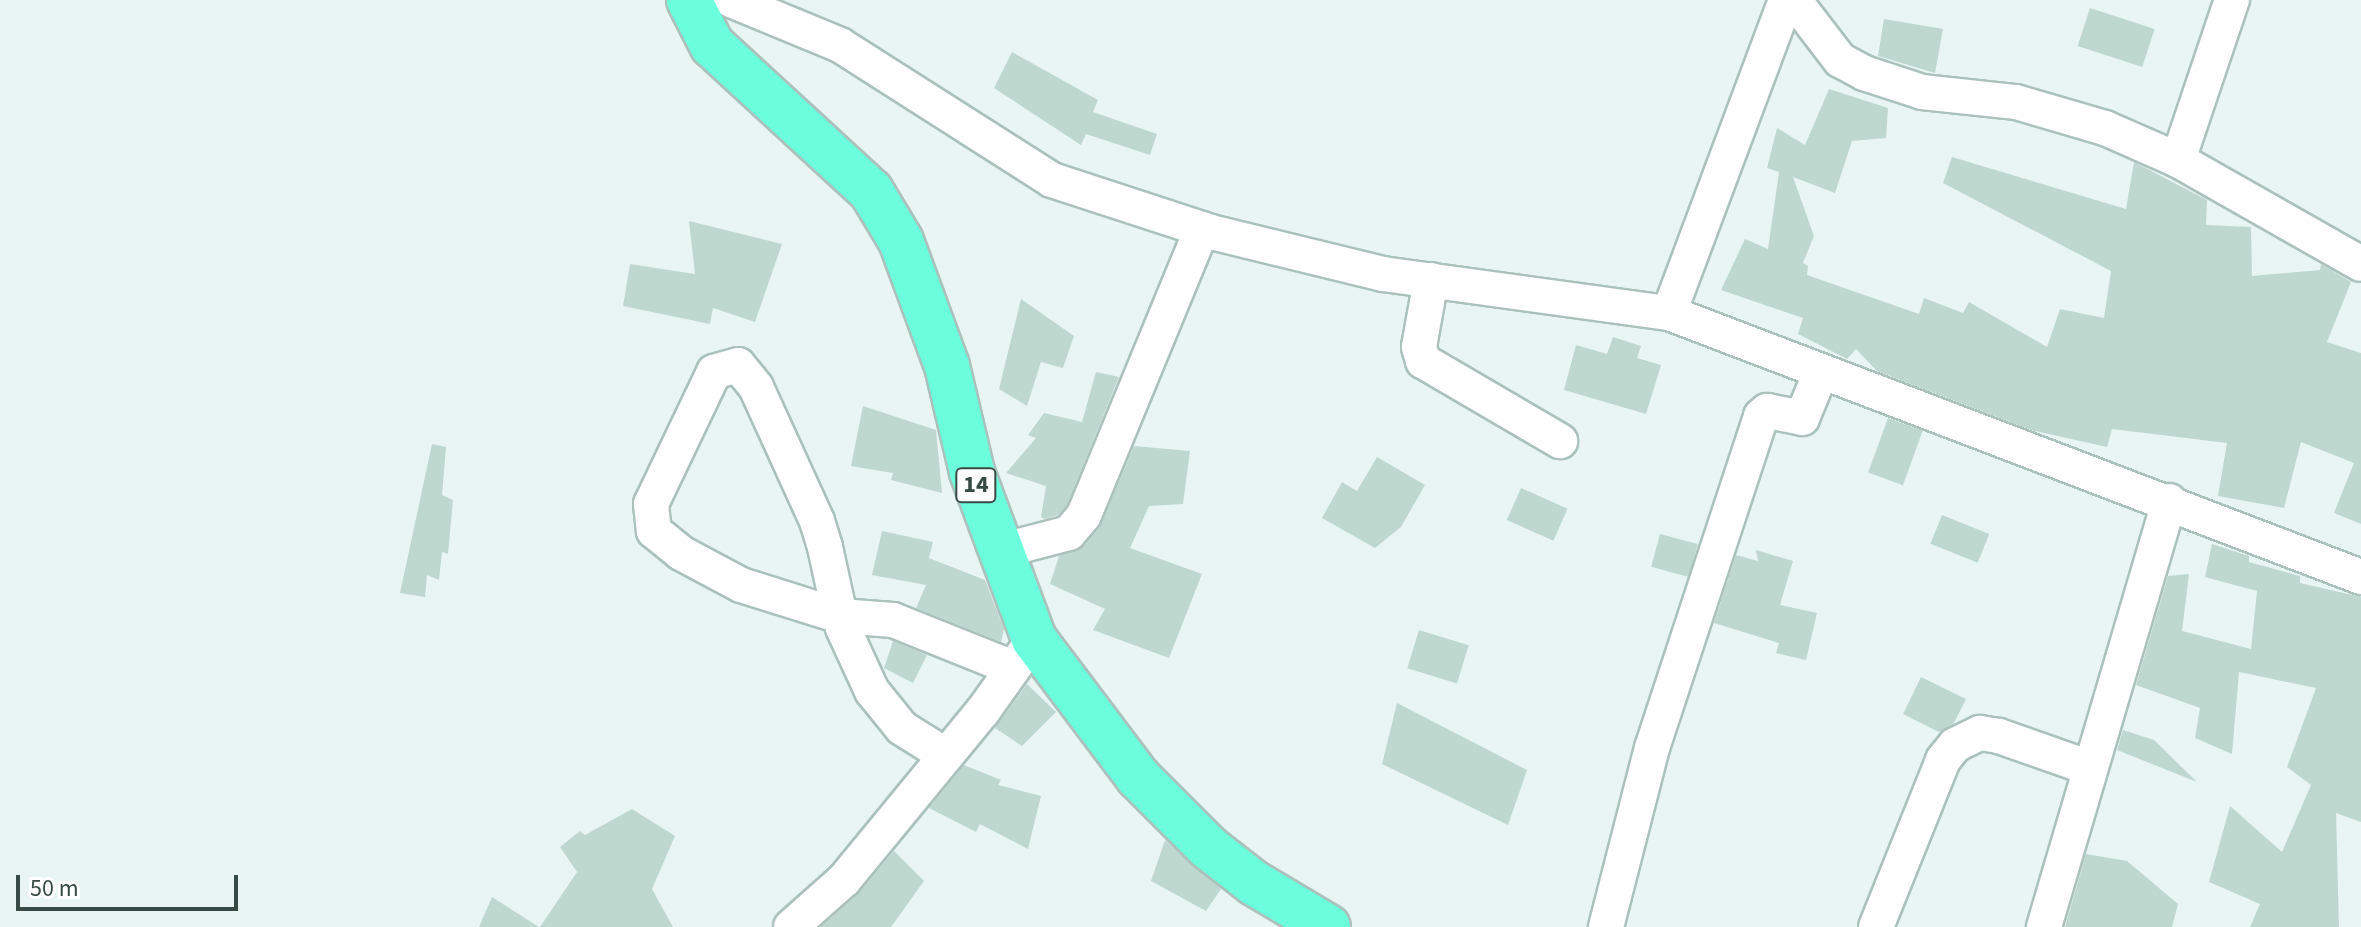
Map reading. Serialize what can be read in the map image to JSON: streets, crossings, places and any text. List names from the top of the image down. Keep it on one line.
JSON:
{"streets":{"highway":["14"]},"scale_bar":"50 m"}
